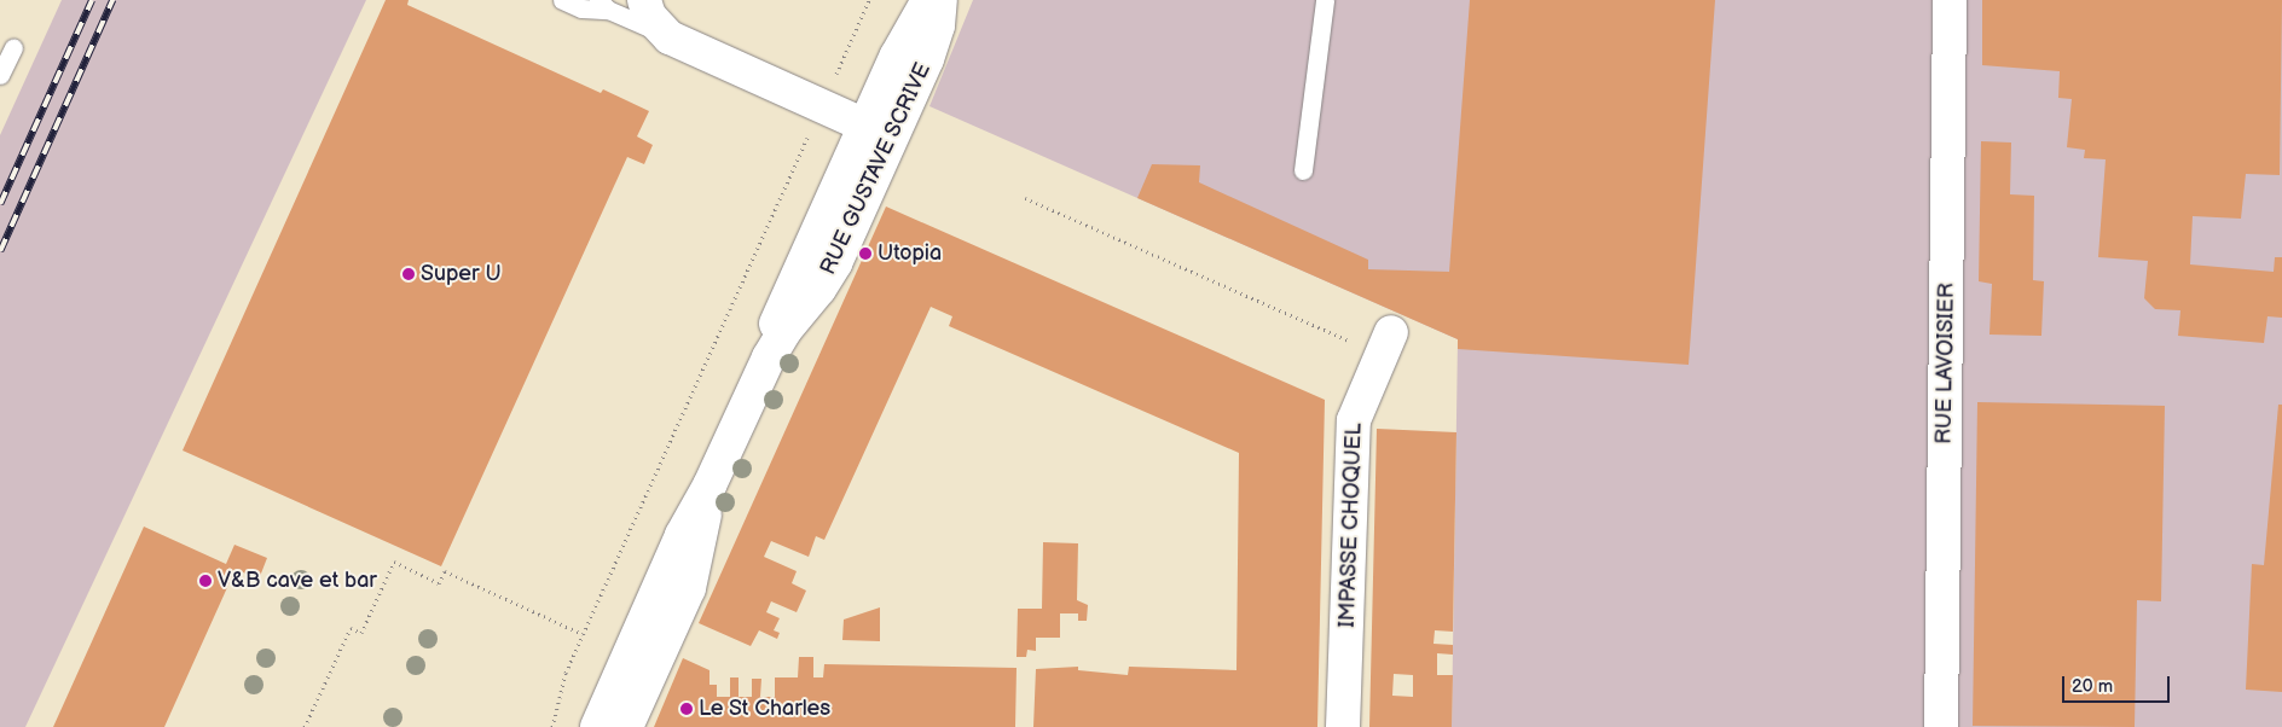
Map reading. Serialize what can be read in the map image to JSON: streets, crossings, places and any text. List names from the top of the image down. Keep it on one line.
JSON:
{"streets":{"street":["RUE GUSTAVE SCRIVE","RUE LAVOISIER","IMPASSE CHOQUEL"]},"places":["Utopia","Super U","V&B cave et bar","Le St Charles"],"scale_bar":"20 m"}
